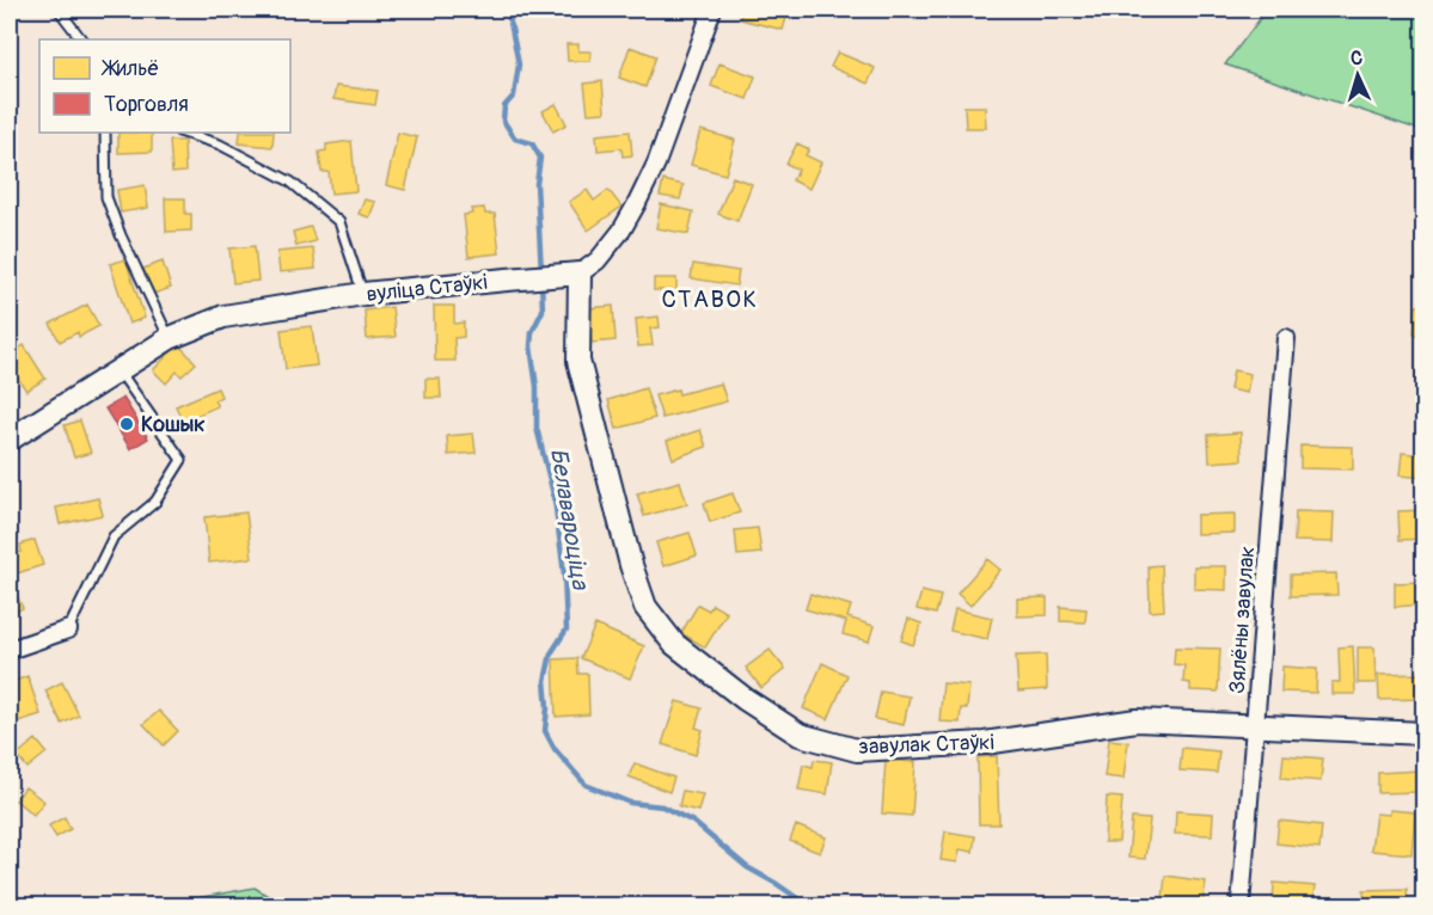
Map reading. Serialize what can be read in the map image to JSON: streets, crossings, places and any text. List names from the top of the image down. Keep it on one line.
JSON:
{"streets":{"street":["вуліца Стаўкі","Зялёны завулак","завулак Стаўкі"]},"crossings":[["вуліца Стаўкі","завулак Стаўкі"],["Зялёны завулак","завулак Стаўкі"]],"districts":["СТАВОК"],"water":["Белавароціца"],"places":["Кошык"],"legend":["Жильё","Торговля"],"north":"top"}
